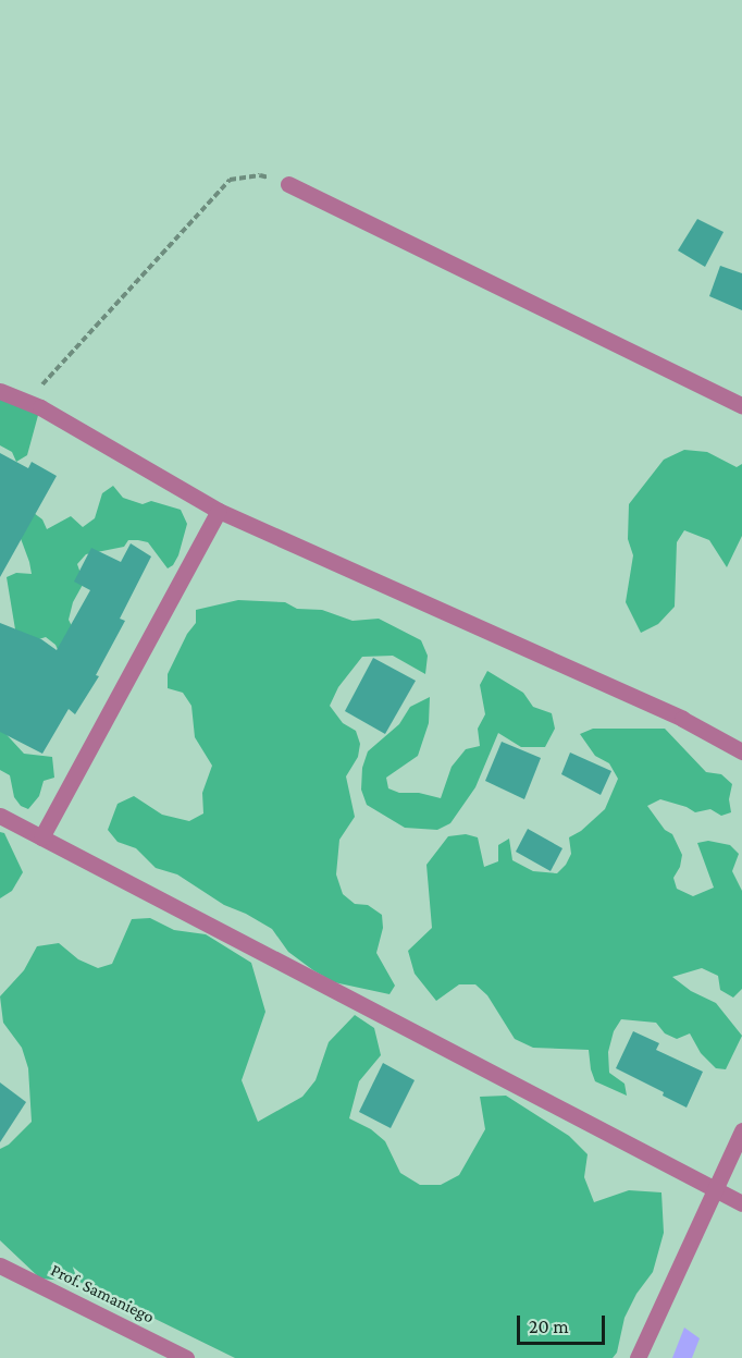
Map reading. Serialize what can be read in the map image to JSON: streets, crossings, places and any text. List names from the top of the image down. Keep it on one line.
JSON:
{"streets":{"street":["Prof. Samaniego"]},"scale_bar":"20 m"}
